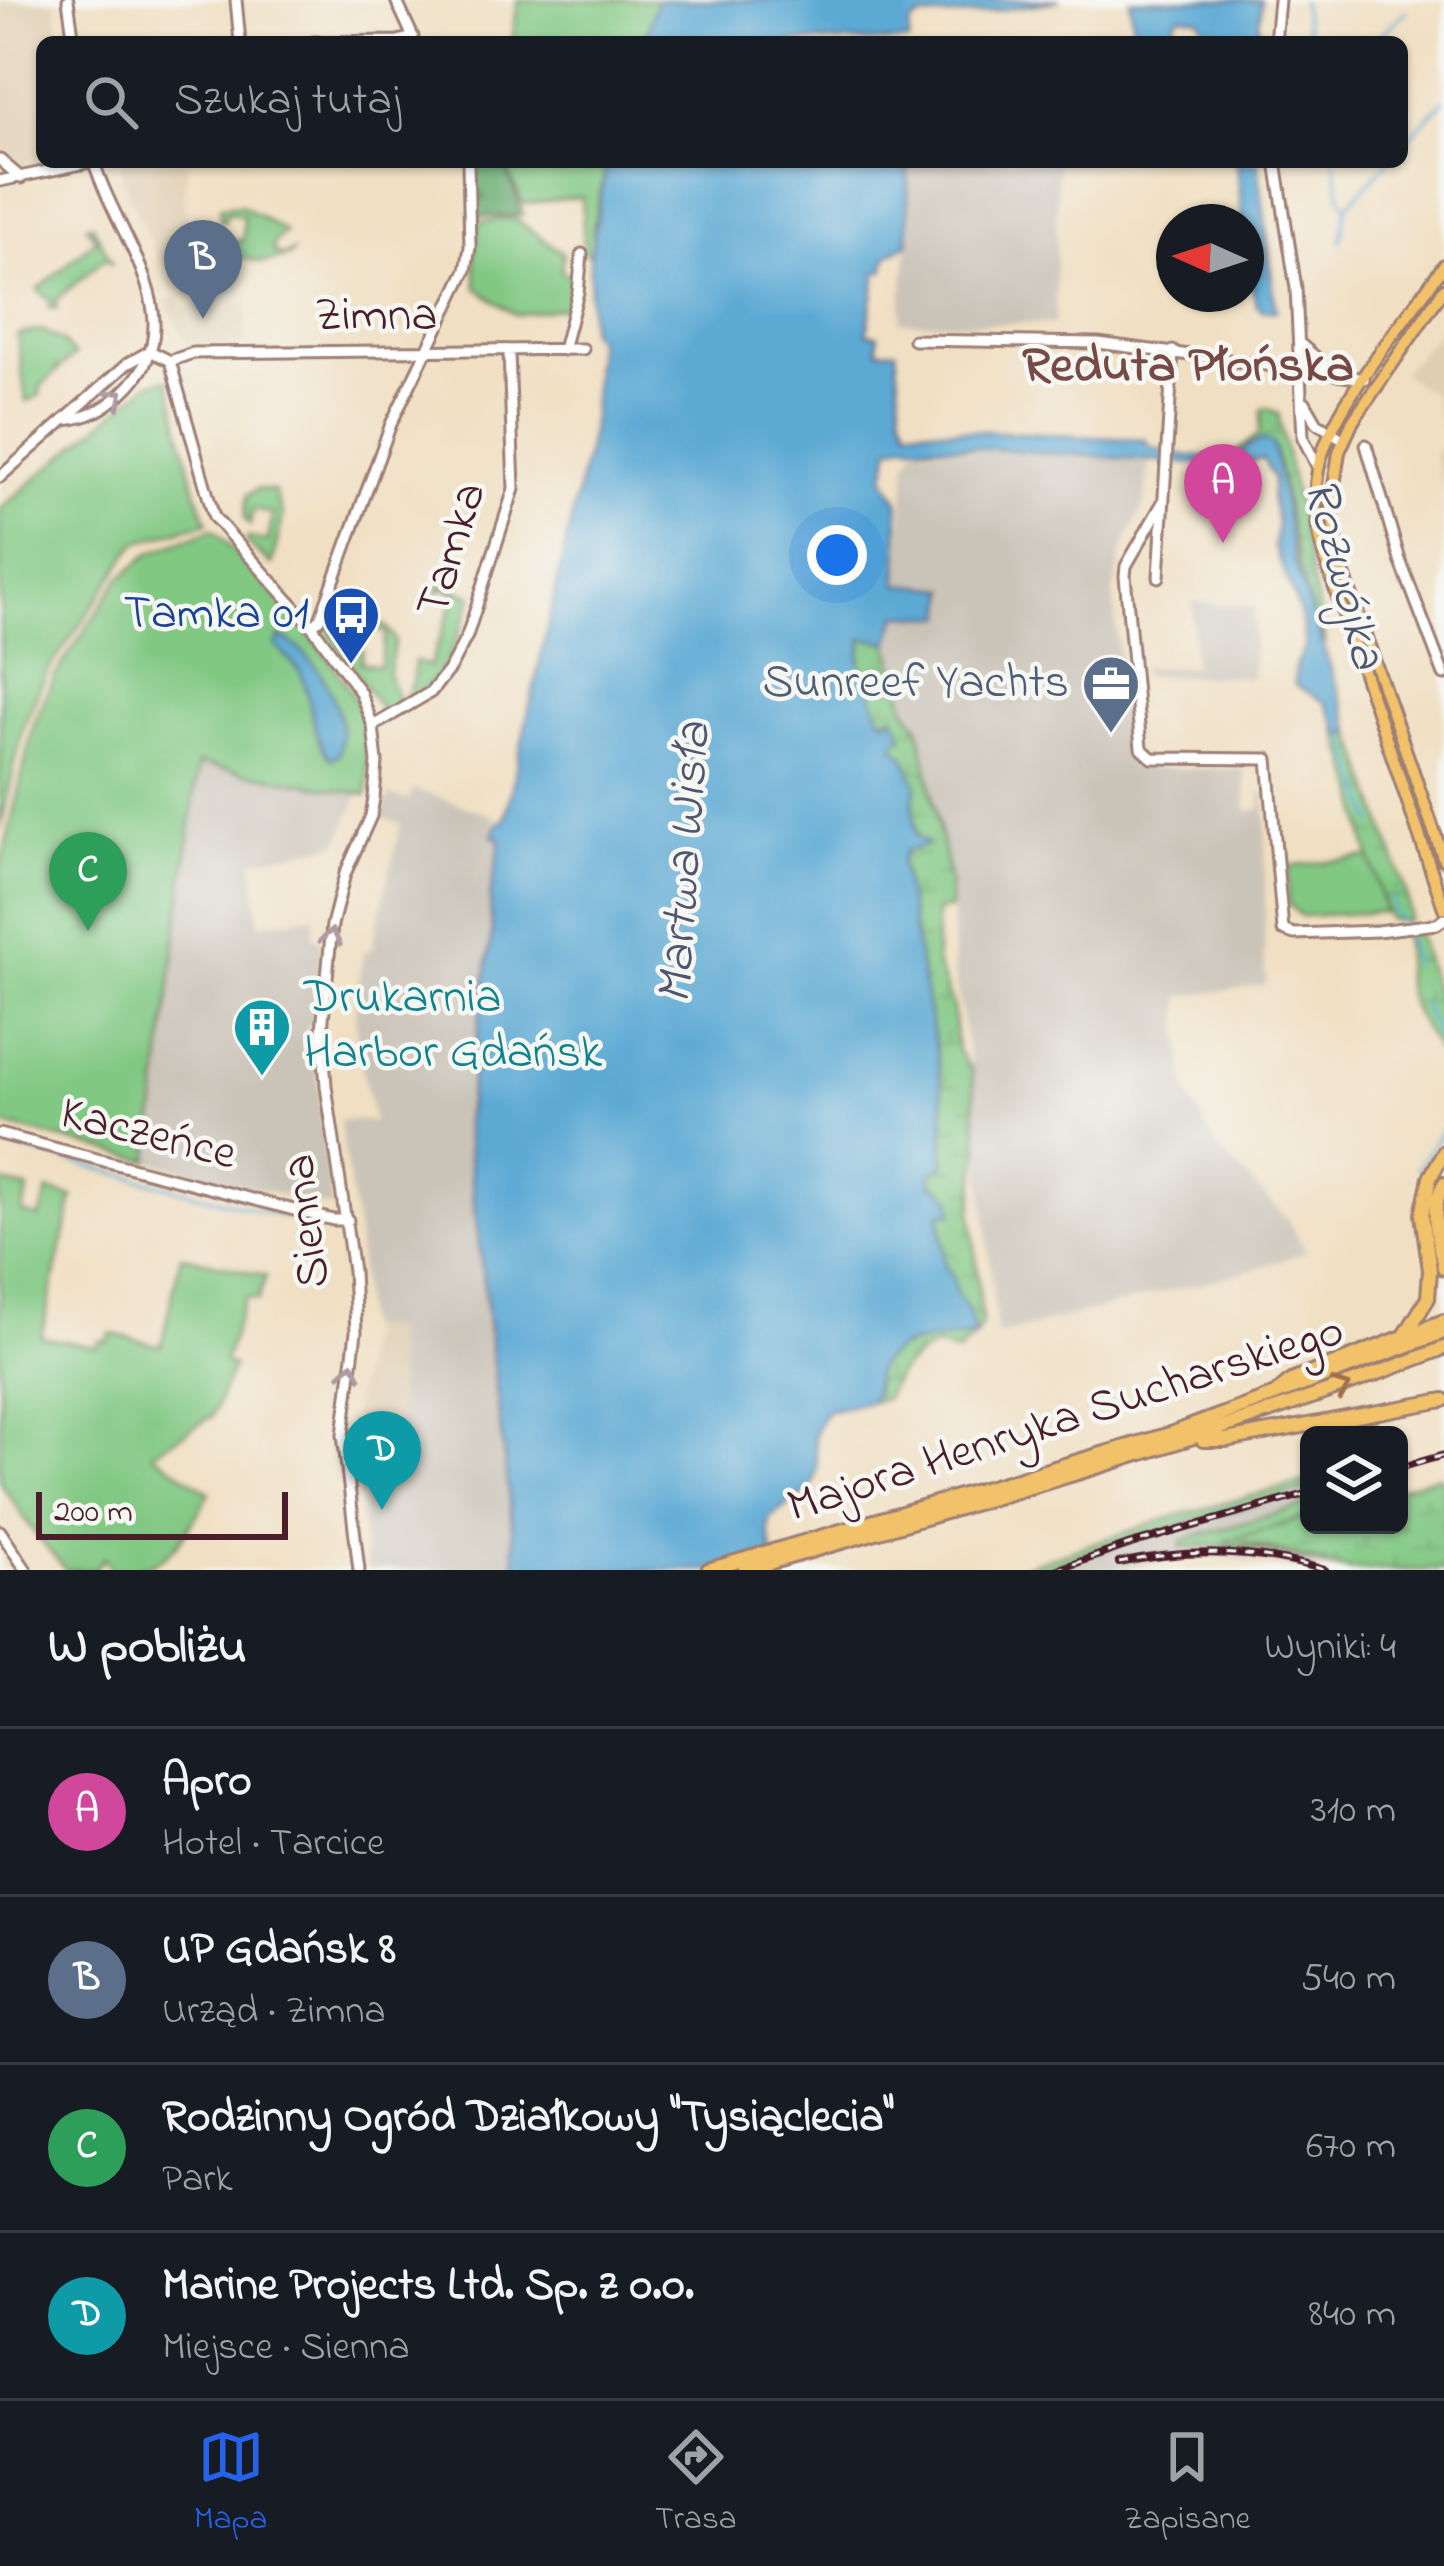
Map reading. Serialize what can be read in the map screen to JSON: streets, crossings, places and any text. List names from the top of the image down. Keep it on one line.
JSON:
{"streets":{"highway":["Majora Henryka Sucharskiego"],"street":["Zimna","Tamka","Kaczeńce","Sienna"]},"crossings":[["Zimna","Tamka"],["Tamka","Sienna"],["Kaczeńce","Sienna"]],"one_way":["Sienna"],"districts":["Reduta Płońska"],"water":["Rozwójka","Martwa Wisła"],"places":{"bus stop":["Tamka 01"],"office":["Sunreef Yachts"],"building":["Drukarnia Harbor Gdańsk"]},"scale_bar":"200 m","north":"left","page":{"search":"Szukaj tutaj","pins":["B","A","C","D"],"scale":"200 m","heading":["W pobliżu","Wyniki: 4"],"list":[{"mark":"A","name":"Apro","note":"Hotel · Tarcice","value":"310 m"},{"mark":"B","name":"UP Gdańsk 8","note":"Urząd · Zimna","value":"540 m"},{"mark":"C","name":"Rodzinny Ogród Działkowy \"Tysiąclecia\"","note":"Park","value":"670 m"},{"mark":"D","name":"Marine Projects Ltd. Sp. z o.o.","note":"Miejsce · Sienna","value":"840 m"}],"nav":["Mapa","Trasa","Zapisane"]}}
